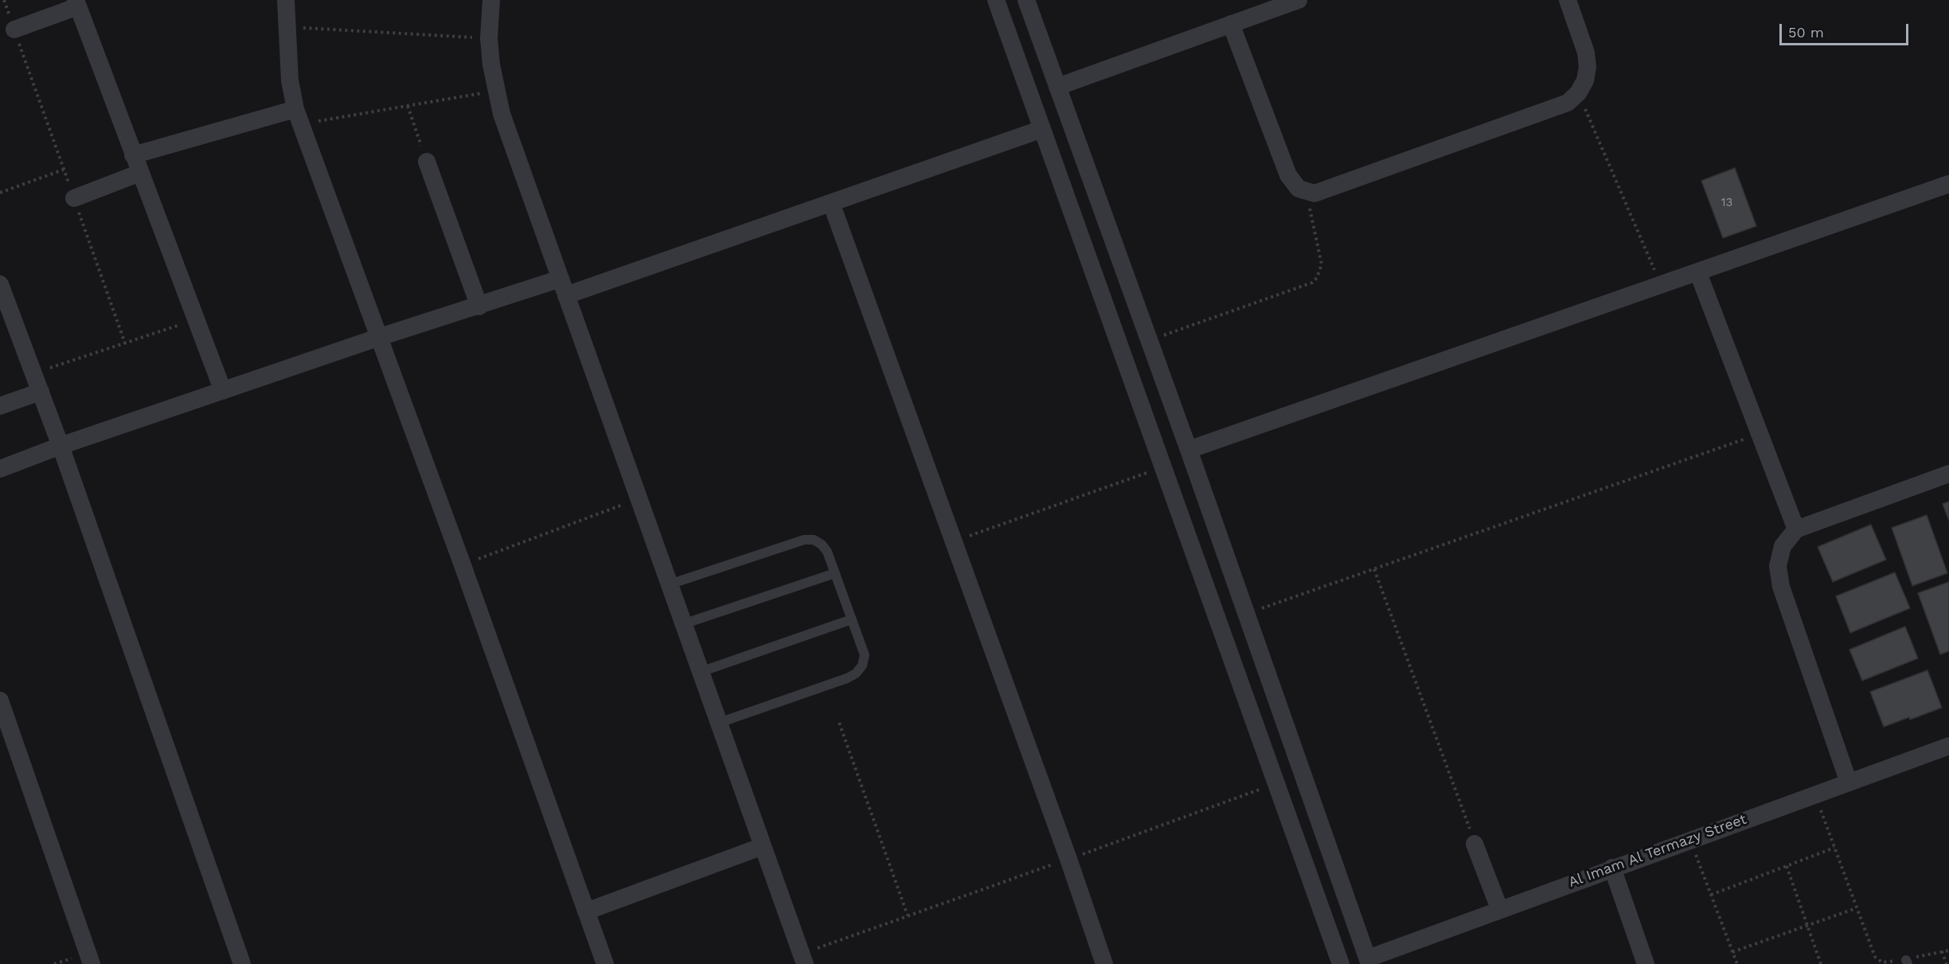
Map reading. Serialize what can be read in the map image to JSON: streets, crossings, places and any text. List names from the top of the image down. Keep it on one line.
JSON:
{"streets":{"street":["Al Imam Al Termazy Street"]},"house_numbers":["13"],"scale_bar":"50 m"}
